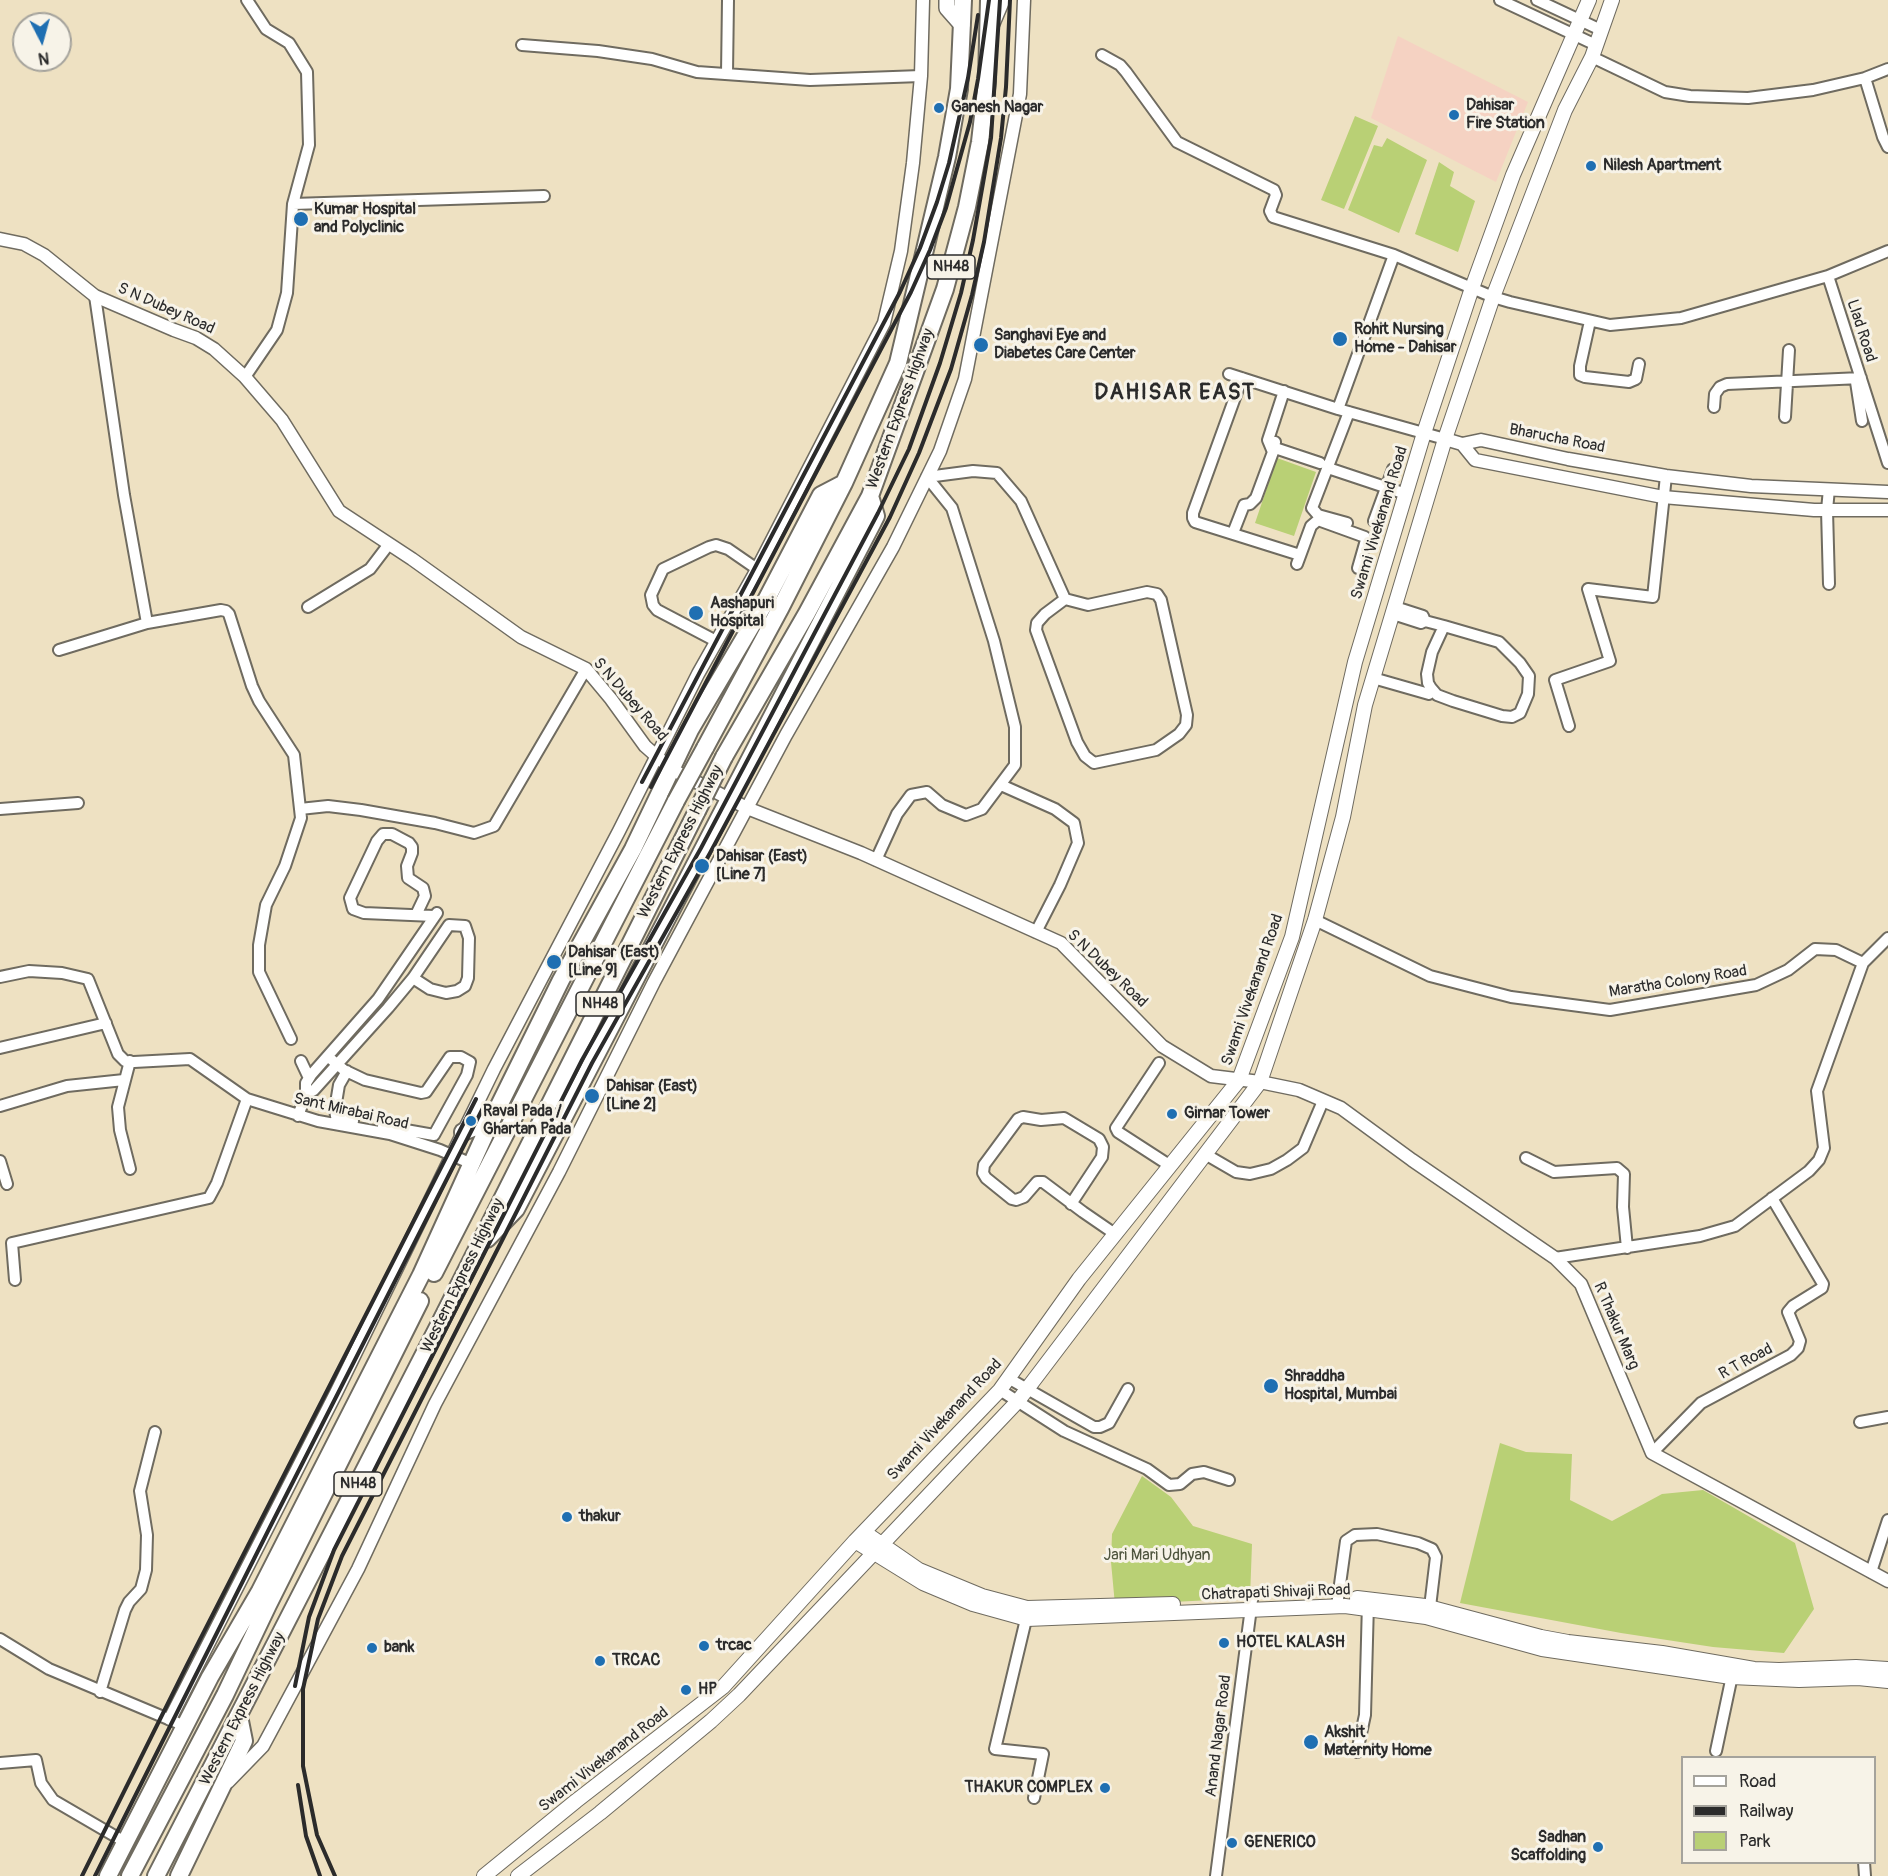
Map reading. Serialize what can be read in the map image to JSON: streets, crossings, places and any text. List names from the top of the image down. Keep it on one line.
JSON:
{"streets":{"highway":["NH48","Western Express Highway"],"main road":["Swami Vivekanand Road","Chatrapati Shivaji Road"],"street":["S N Dubey Road","Llad Road","Bharucha Road","Maratha Colony Road","Sant Mirabai Road","R Thakur Marg","R T Road","Anand Nagar Road"]},"crossings":[["S N Dubey Road","Swami Vivekanand Road"],["S N Dubey Road","R Thakur Marg"],["Bharucha Road","Swami Vivekanand Road"],["R Thakur Marg","R T Road"]],"districts":["DAHISAR EAST"],"parks":["Jari Mari Udhyan"],"places":["Ganesh Nagar","Dahisar Fire Station","Nilesh Apartment","Kumar Hospital and Polyclinic","Rohit Nursing Home - Dahisar","Sanghavi Eye and Diabetes Care Center","Aashapuri Hospital","Dahisar (East) [Line 7]","Dahisar (East) [Line 9]","Dahisar (East) [Line 2]","Girnar Tower","Raval Pada / Ghartan Pada","Shraddha Hospital, Mumbai","thakur","HOTEL KALASH","trcac","bank","TRCAC","HP","Akshit Maternity Home","THAKUR COMPLEX","GENERICO","Sadhan Scaffolding"],"legend":["Road","Railway","Park"],"north":"bottom"}
